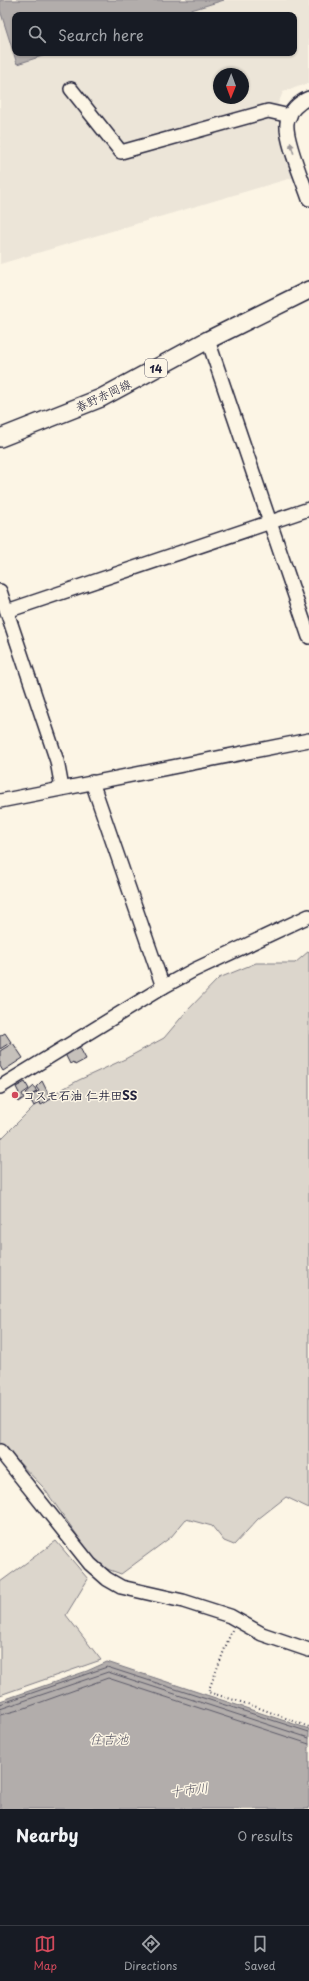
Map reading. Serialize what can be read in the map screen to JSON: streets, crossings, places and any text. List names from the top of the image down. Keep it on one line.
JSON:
{"streets":{"main road":["14","春野赤岡線"]},"water":["住吉池","十市川"],"places":["コスモ石油 仁井田SS"],"north":"bottom","page":{"search":"Search here","heading":["Nearby","0 results"],"nav":["Map","Directions","Saved"]}}
